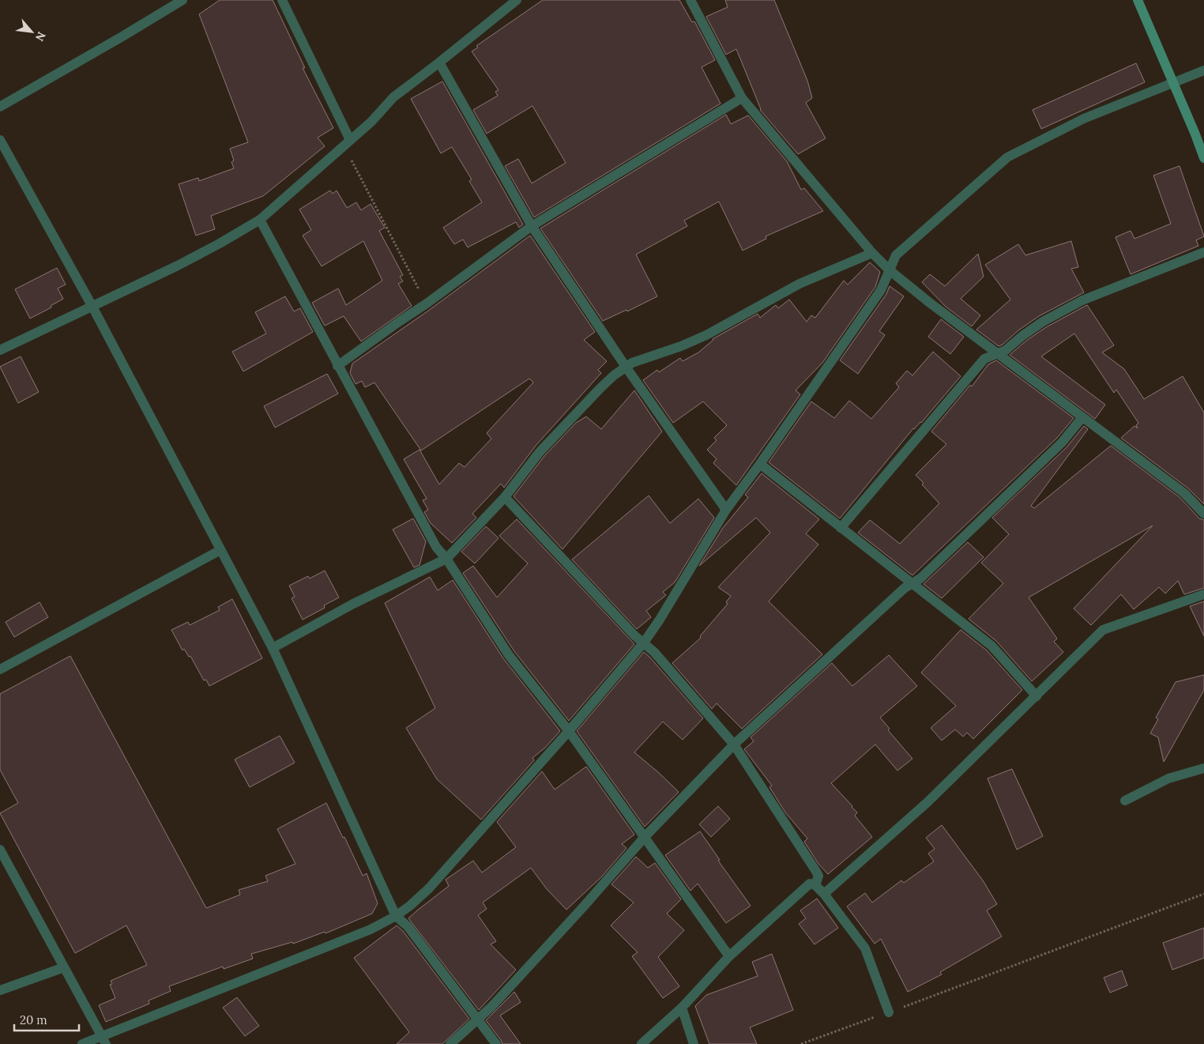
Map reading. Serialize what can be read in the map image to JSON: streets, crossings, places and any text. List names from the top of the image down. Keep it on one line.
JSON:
{"scale_bar":"20 m","north":"bottom right"}
